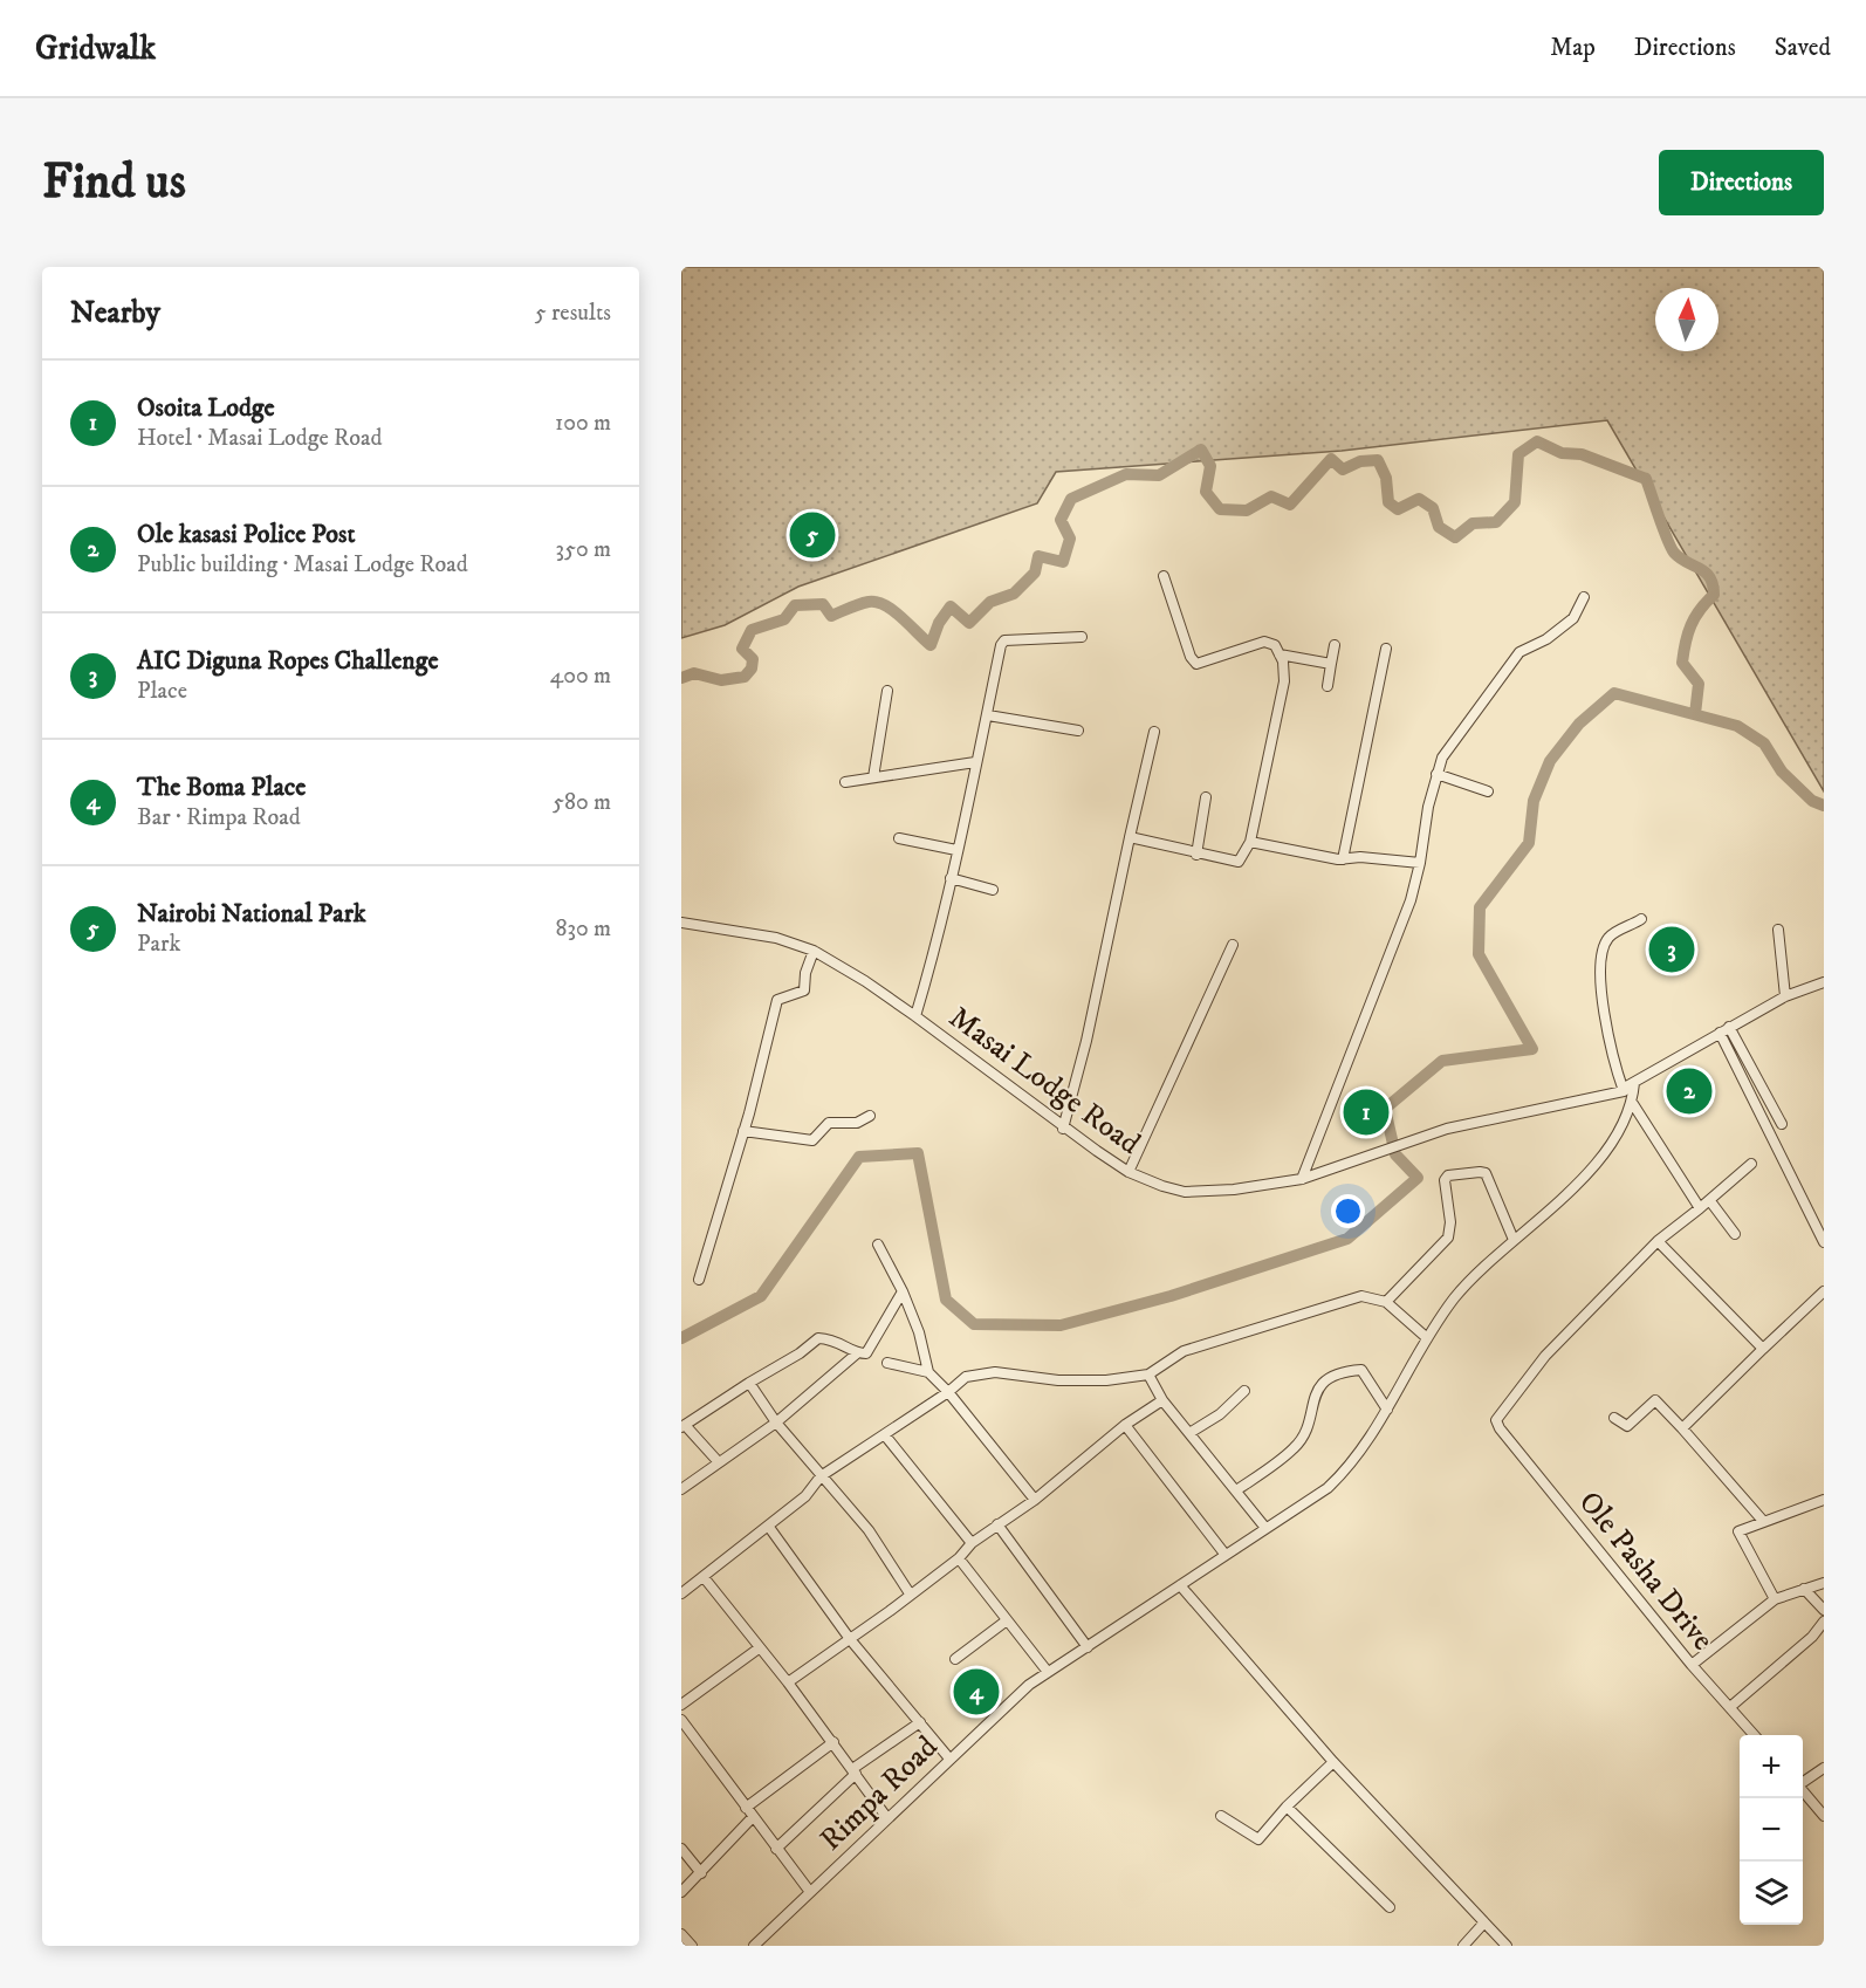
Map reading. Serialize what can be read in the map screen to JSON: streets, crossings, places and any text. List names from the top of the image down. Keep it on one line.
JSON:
{"streets":{"street":["Masai Lodge Road","Ole Pasha Drive","Rimpa Road"]},"north":"top","page":{"header":"Gridwalk","nav":["Map","Directions","Saved"],"buttons":"Directions","title":"Find us","heading":["Nearby","5 results"],"list":[{"mark":"1","name":"Osoita Lodge","note":"Hotel · Masai Lodge Road","value":"100 m"},{"mark":"2","name":"Ole kasasi Police Post","note":"Public building · Masai Lodge Road","value":"350 m"},{"mark":"3","name":"AIC Diguna Ropes Challenge","note":"Place","value":"400 m"},{"mark":"4","name":"The Boma Place","note":"Bar · Rimpa Road","value":"580 m"},{"mark":"5","name":"Nairobi National Park","note":"Park","value":"830 m"}],"pins":["5","3","2","1","4"],"map_buttons":["+","−"]}}
